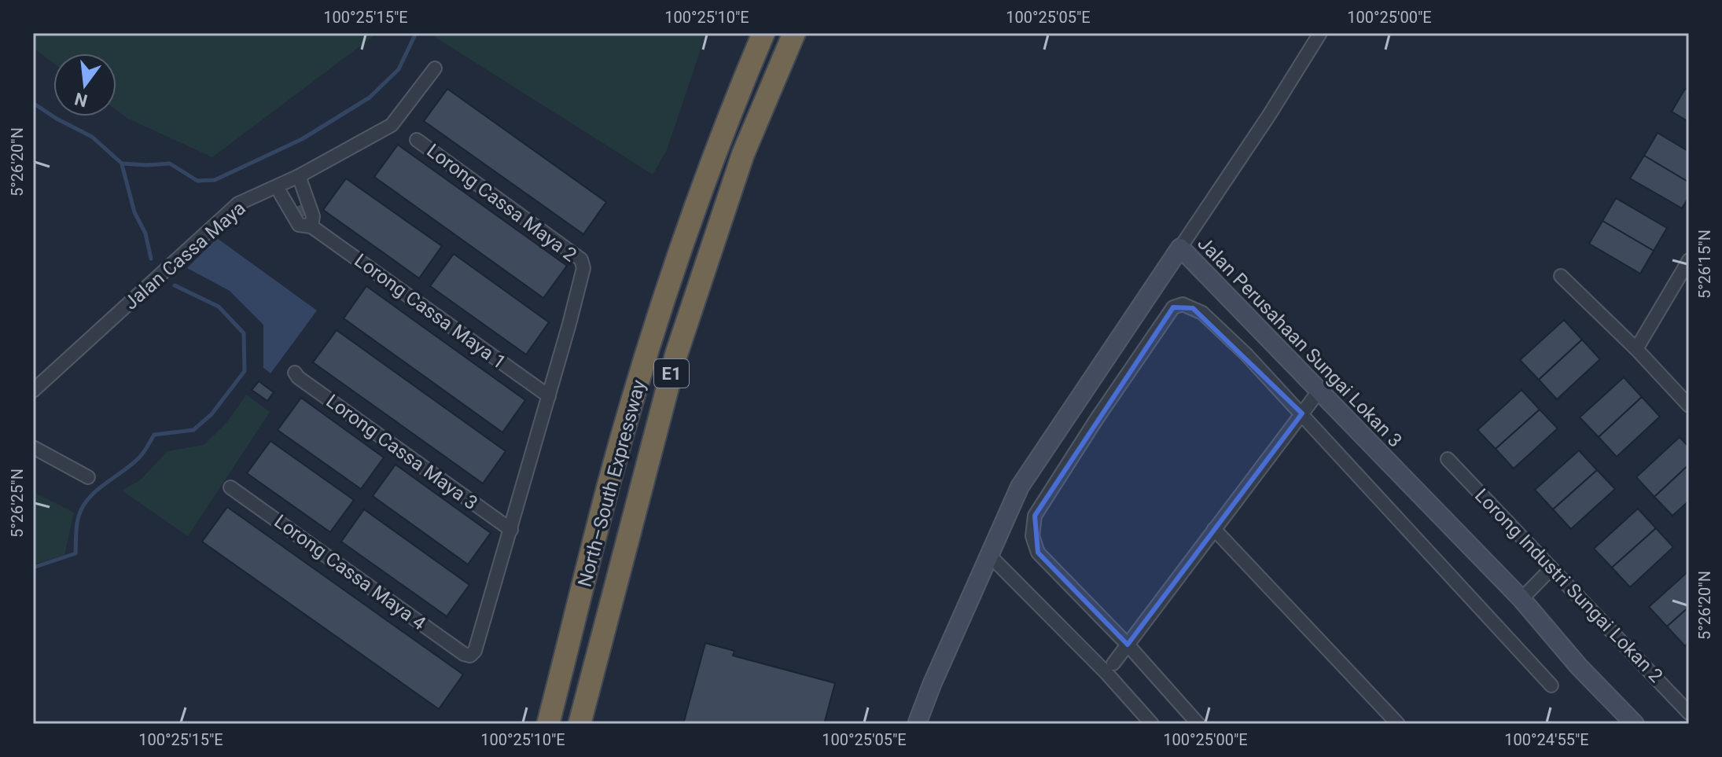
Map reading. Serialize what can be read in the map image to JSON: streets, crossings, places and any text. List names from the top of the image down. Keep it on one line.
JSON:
{"streets":{"highway":["E1","North–South Expressway"],"main road":["Jalan Perusahaan Sungai Lokan 3"],"street":["Lorong Cassa Maya 2","Jalan Cassa Maya","Lorong Cassa Maya 1","Lorong Cassa Maya 3","Lorong Cassa Maya 4","Lorong Industri Sungai Lokan 2"]},"crossings":[["Lorong Cassa Maya 2","Lorong Cassa Maya 1"],["Jalan Cassa Maya","Lorong Cassa Maya 1"],["Lorong Cassa Maya 3","Lorong Cassa Maya 4"]],"north":"bottom","coordinates":["100°25'15\"E","100°25'10\"E","100°25'05\"E","100°25'00\"E","5°26'20\"N","5°26'15\"N","5°26'25\"N","100°24'55\"E"]}
